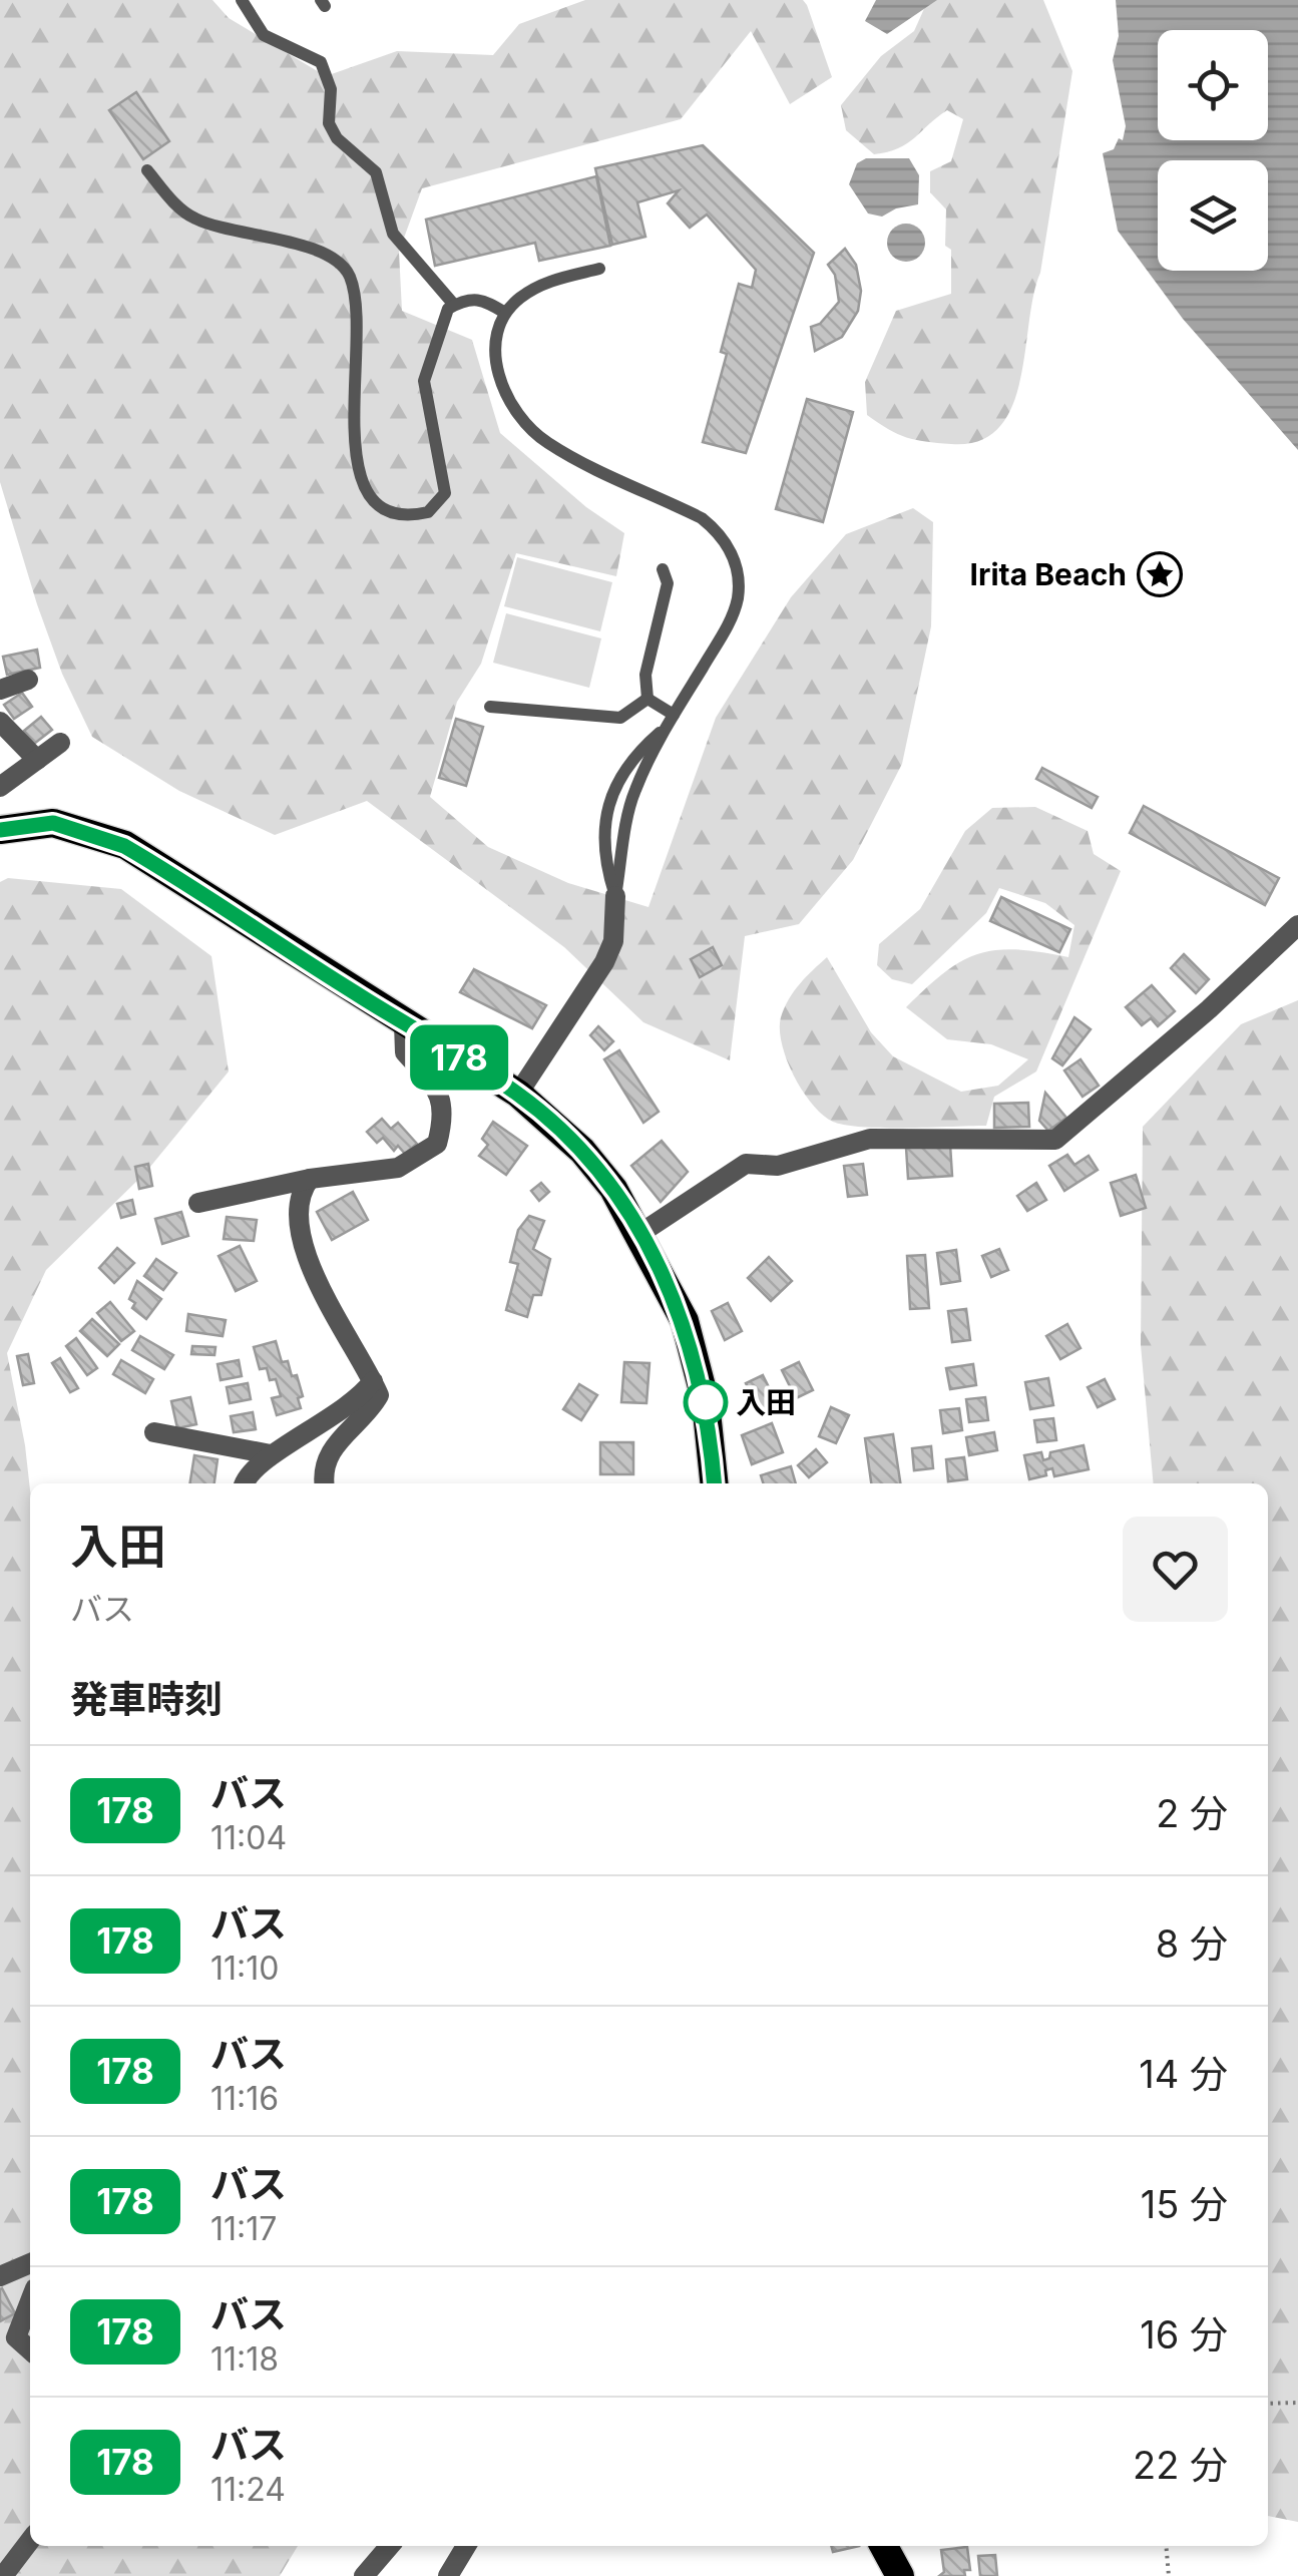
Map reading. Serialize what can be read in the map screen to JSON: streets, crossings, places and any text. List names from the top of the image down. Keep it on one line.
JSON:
{"places":{"place":["Irita Beach"],"other":["入田"]},"lines":["bus line 178"],"page":{"on_map":"178","heading":[["入田","バス"],"発車時刻"],"list":[{"mark":"178","name":"バス","note":"11:04","value":"2 分"},{"mark":"178","name":"バス","note":"11:10","value":"8 分"},{"mark":"178","name":"バス","note":"11:16","value":"14 分"},{"mark":"178","name":"バス","note":"11:17","value":"15 分"},{"mark":"178","name":"バス","note":"11:18","value":"16 分"},{"mark":"178","name":"バス","note":"11:24","value":"22 分"}]}}
